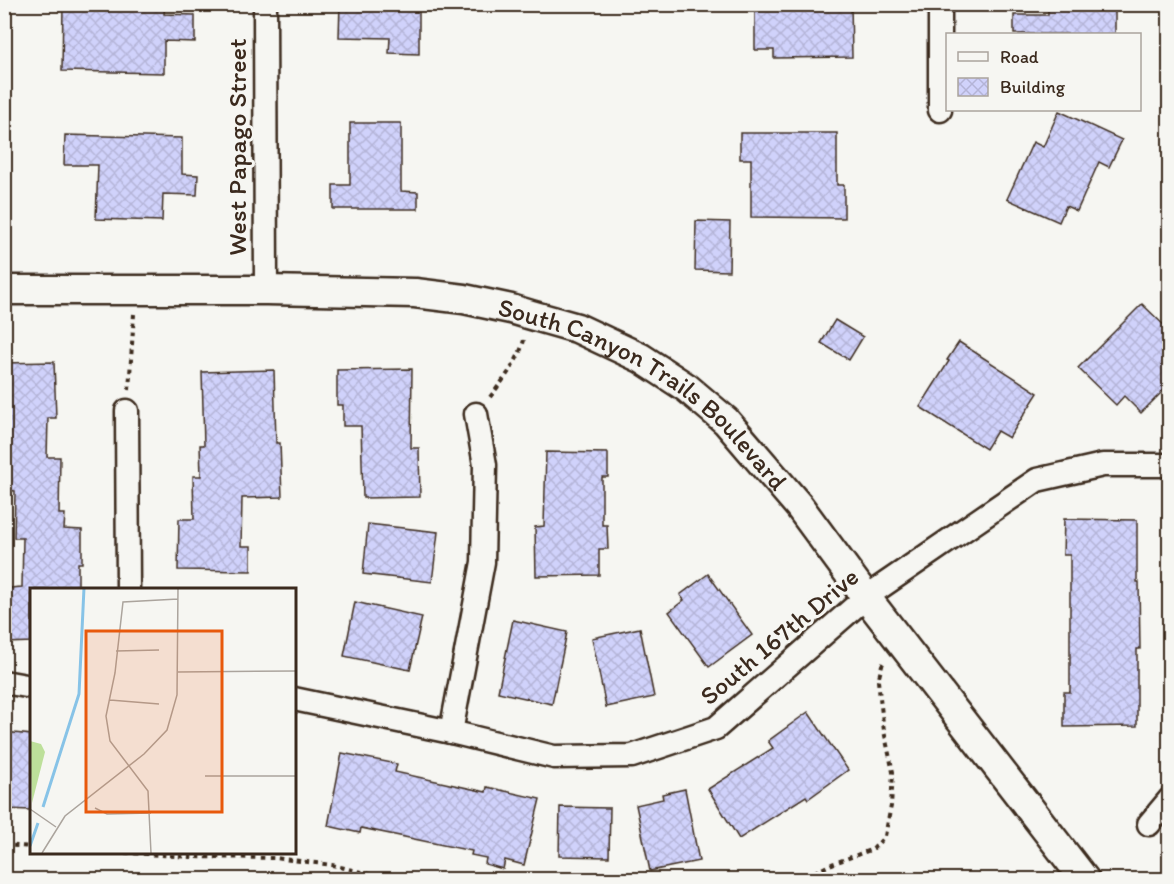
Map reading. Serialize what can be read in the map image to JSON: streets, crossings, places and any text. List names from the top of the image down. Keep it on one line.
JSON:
{"streets":{"street":["West Papago Street","South Canyon Trails Boulevard","South 167th Drive"]},"crossings":[["West Papago Street","South Canyon Trails Boulevard"],["South Canyon Trails Boulevard","South 167th Drive"]],"legend":["Road","Building"]}
